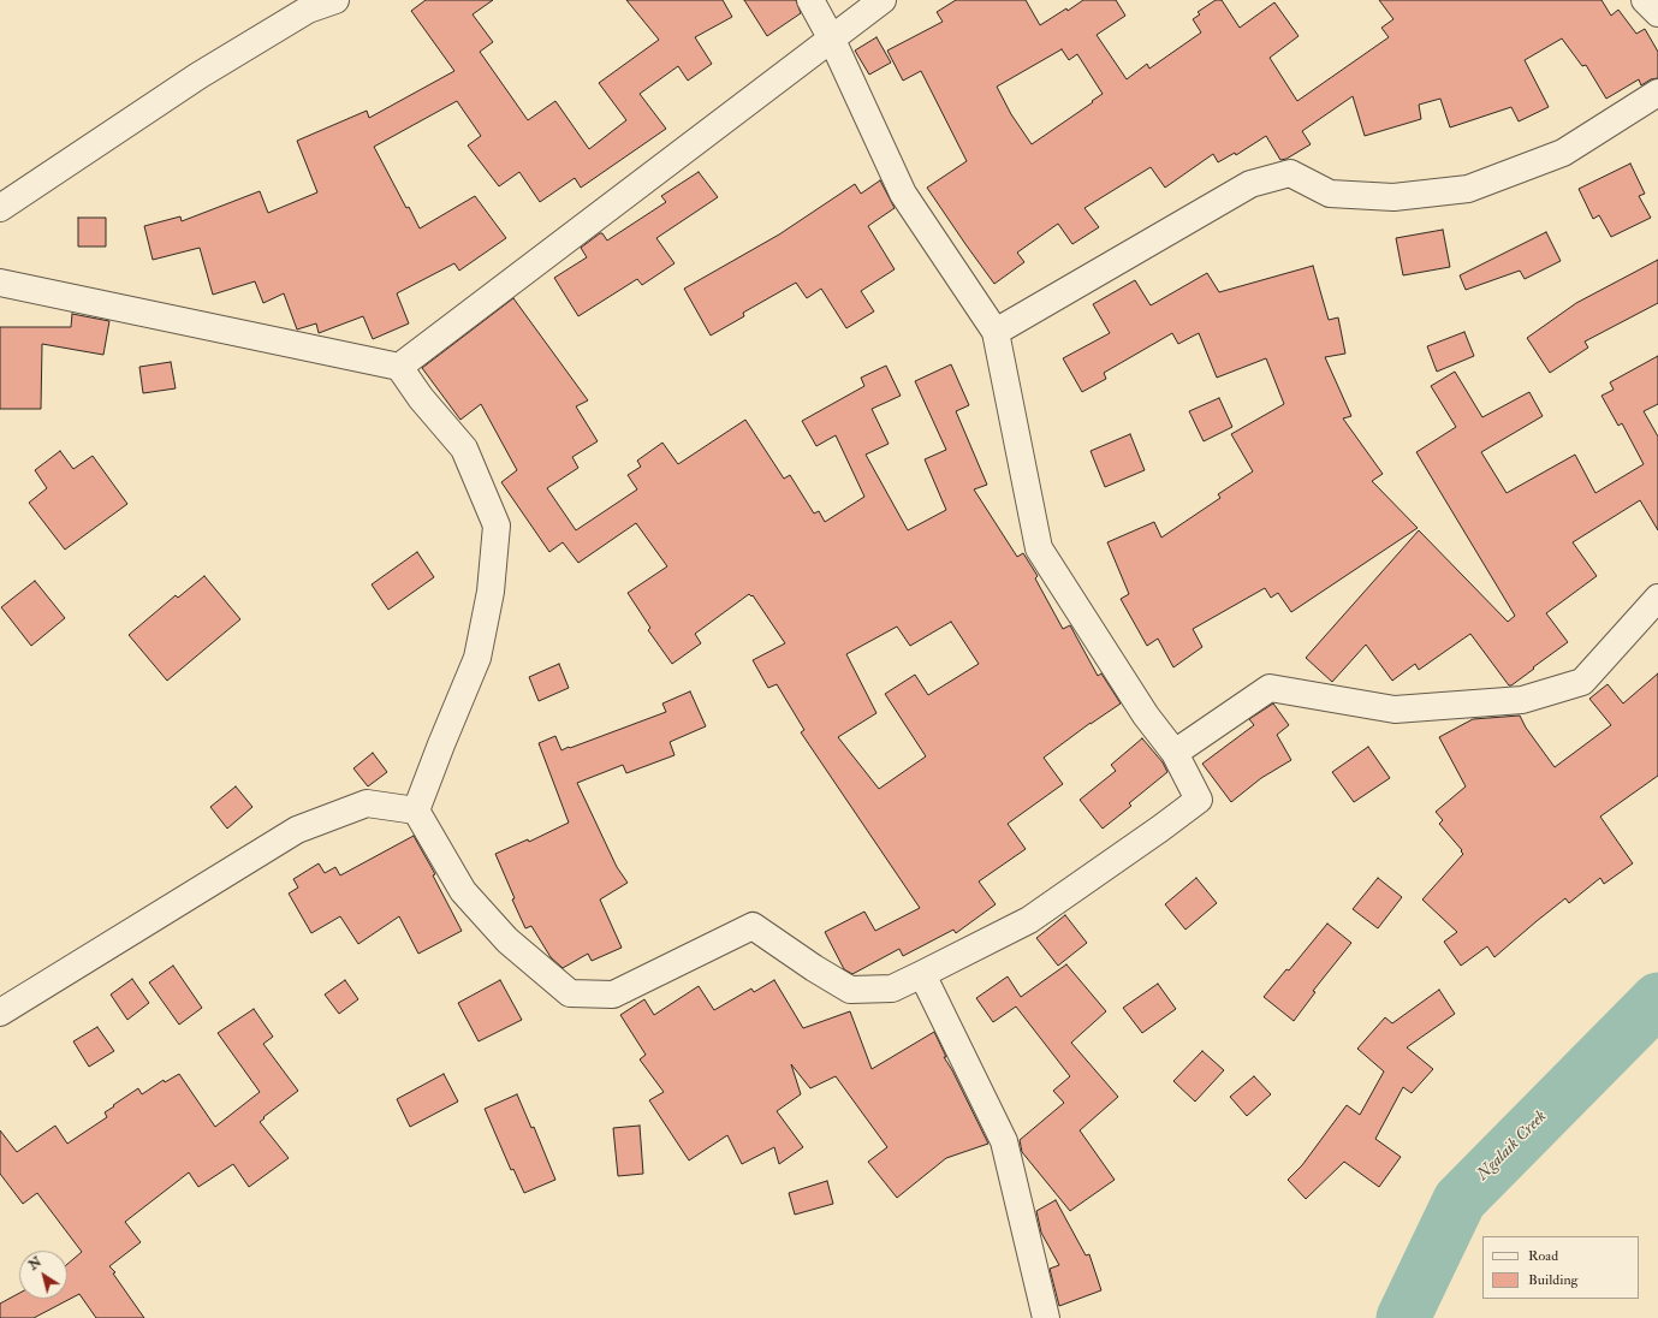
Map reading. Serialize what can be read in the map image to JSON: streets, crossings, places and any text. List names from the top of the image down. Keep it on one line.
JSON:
{"water":["Ngalaik Creek"],"legend":["Road","Building"],"north":"top left"}
